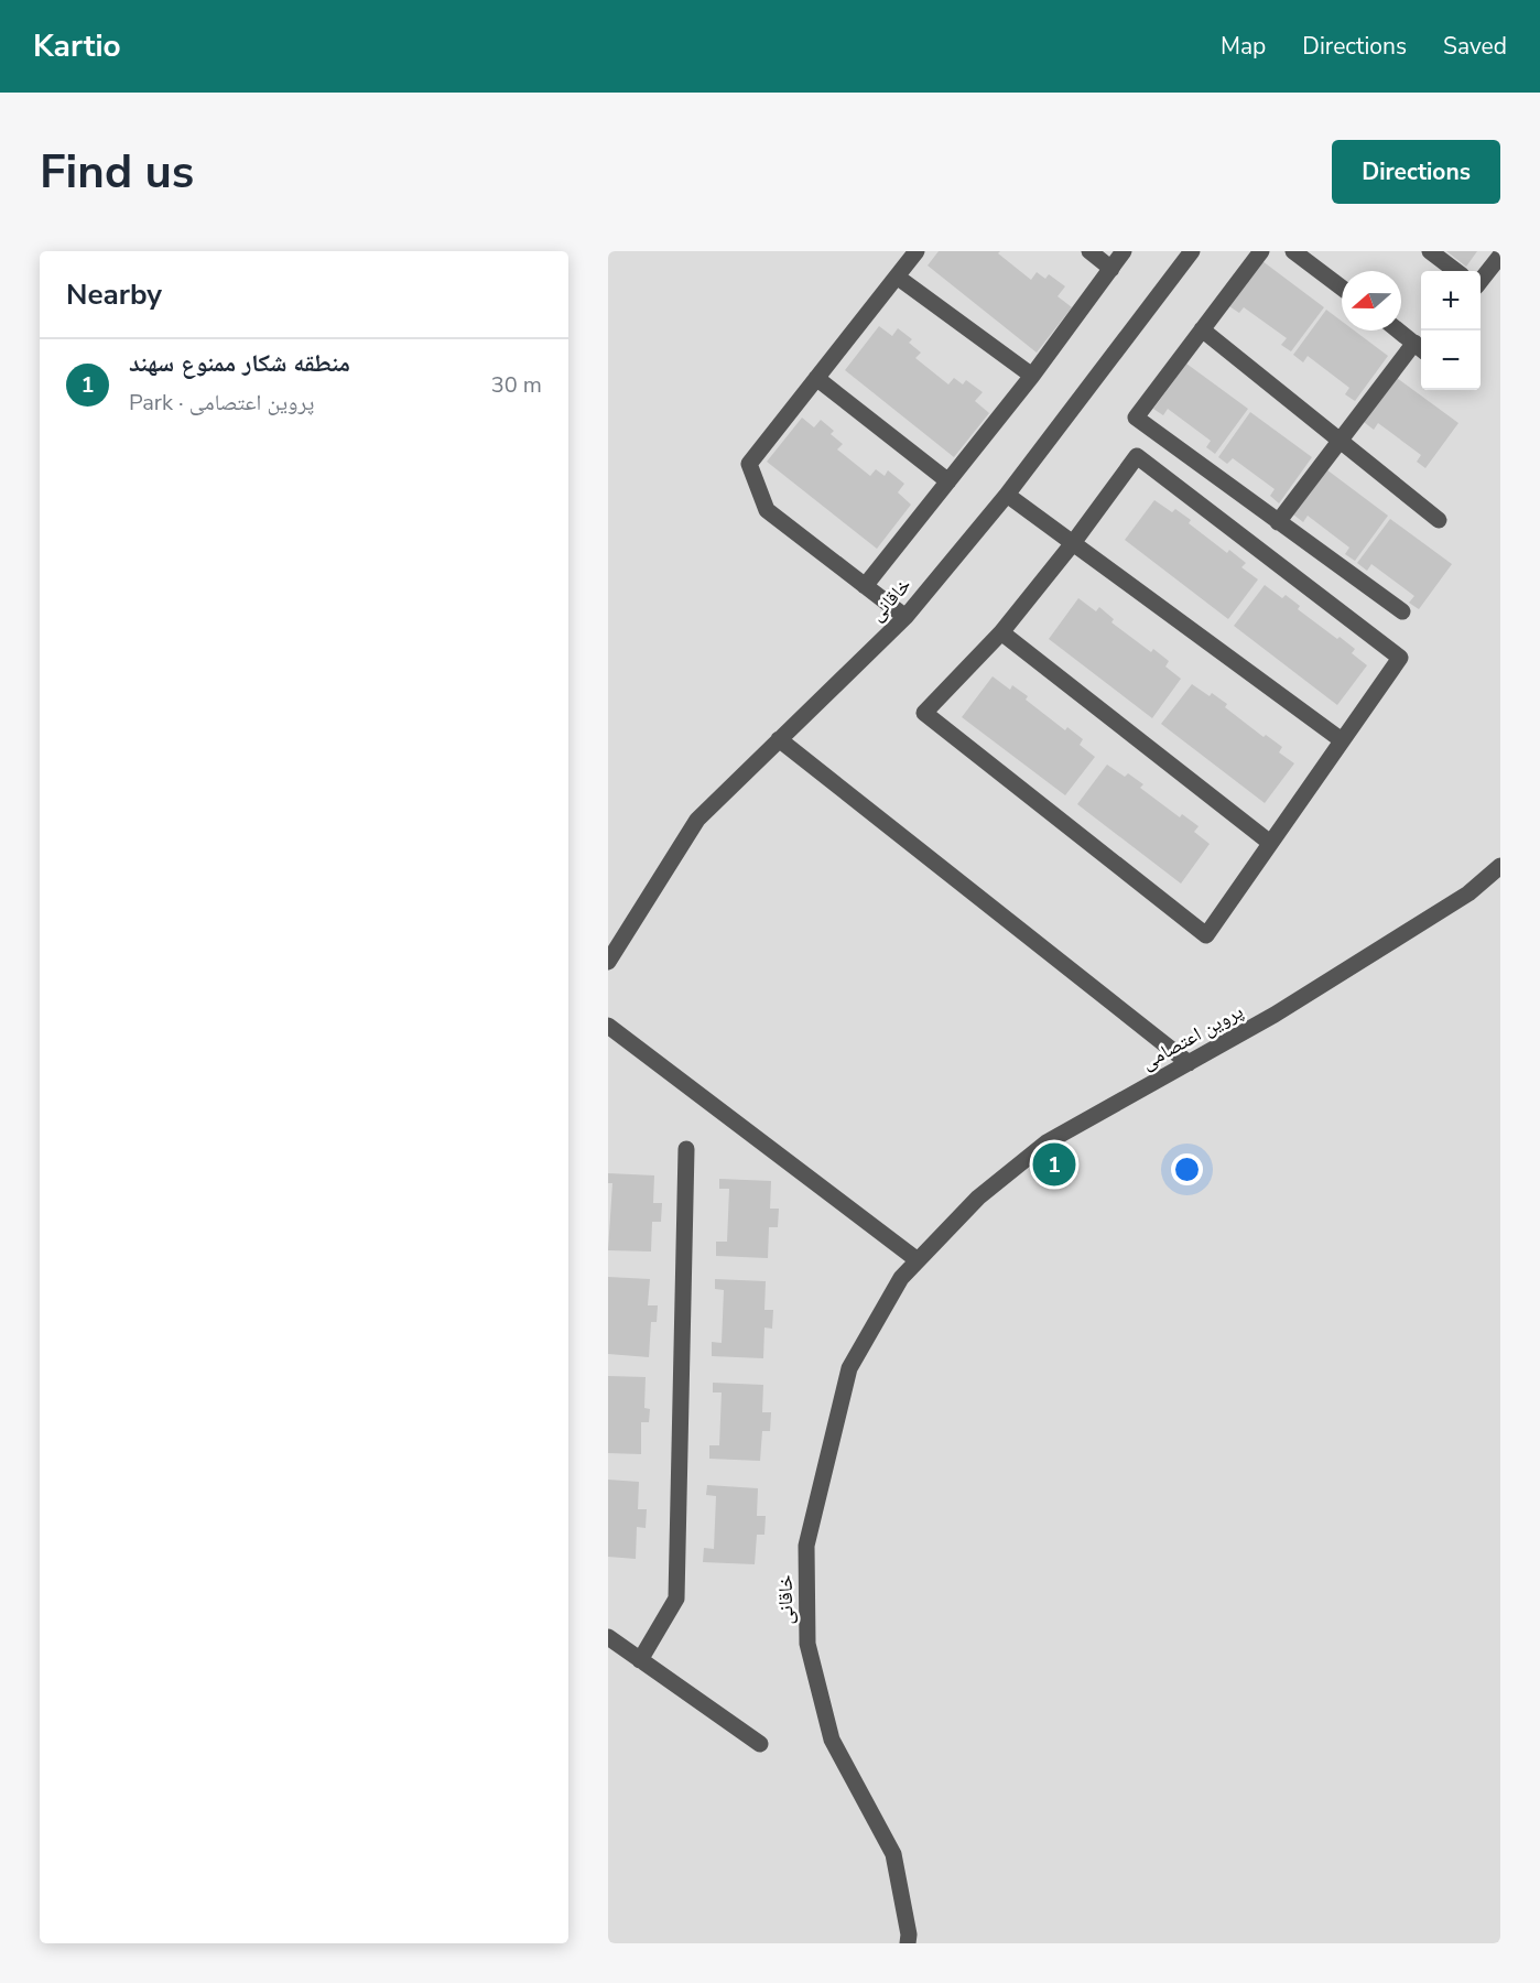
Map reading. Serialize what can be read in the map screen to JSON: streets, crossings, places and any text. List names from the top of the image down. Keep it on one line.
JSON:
{"streets":{"street":["خاقانی","پروین اعتصامی"]},"crossings":[["خاقانی","پروین اعتصامی"]],"north":"left","page":{"header":"Kartio","nav":["Map","Directions","Saved"],"buttons":"Directions","title":"Find us","heading":"Nearby","map_buttons":["+","−"],"list":[{"mark":"1","name":"منطقه شکار ممنوع سهند","note":"Park · پروین اعتصامی","value":"30 m"}],"pins":"1"}}
